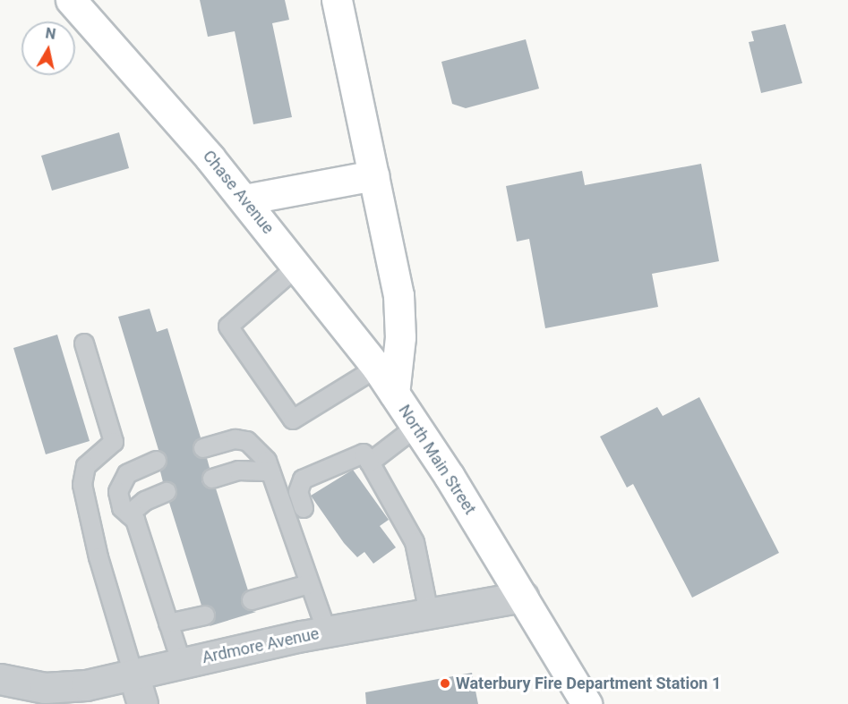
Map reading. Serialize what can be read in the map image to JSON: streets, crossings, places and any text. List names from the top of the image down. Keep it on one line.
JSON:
{"streets":{"main road":["Chase Avenue","North Main Street"],"street":["Ardmore Avenue"]},"crossings":[["Chase Avenue","North Main Street"],["North Main Street","Ardmore Avenue"]],"places":["Waterbury Fire Department Station 1"],"north":"top"}
